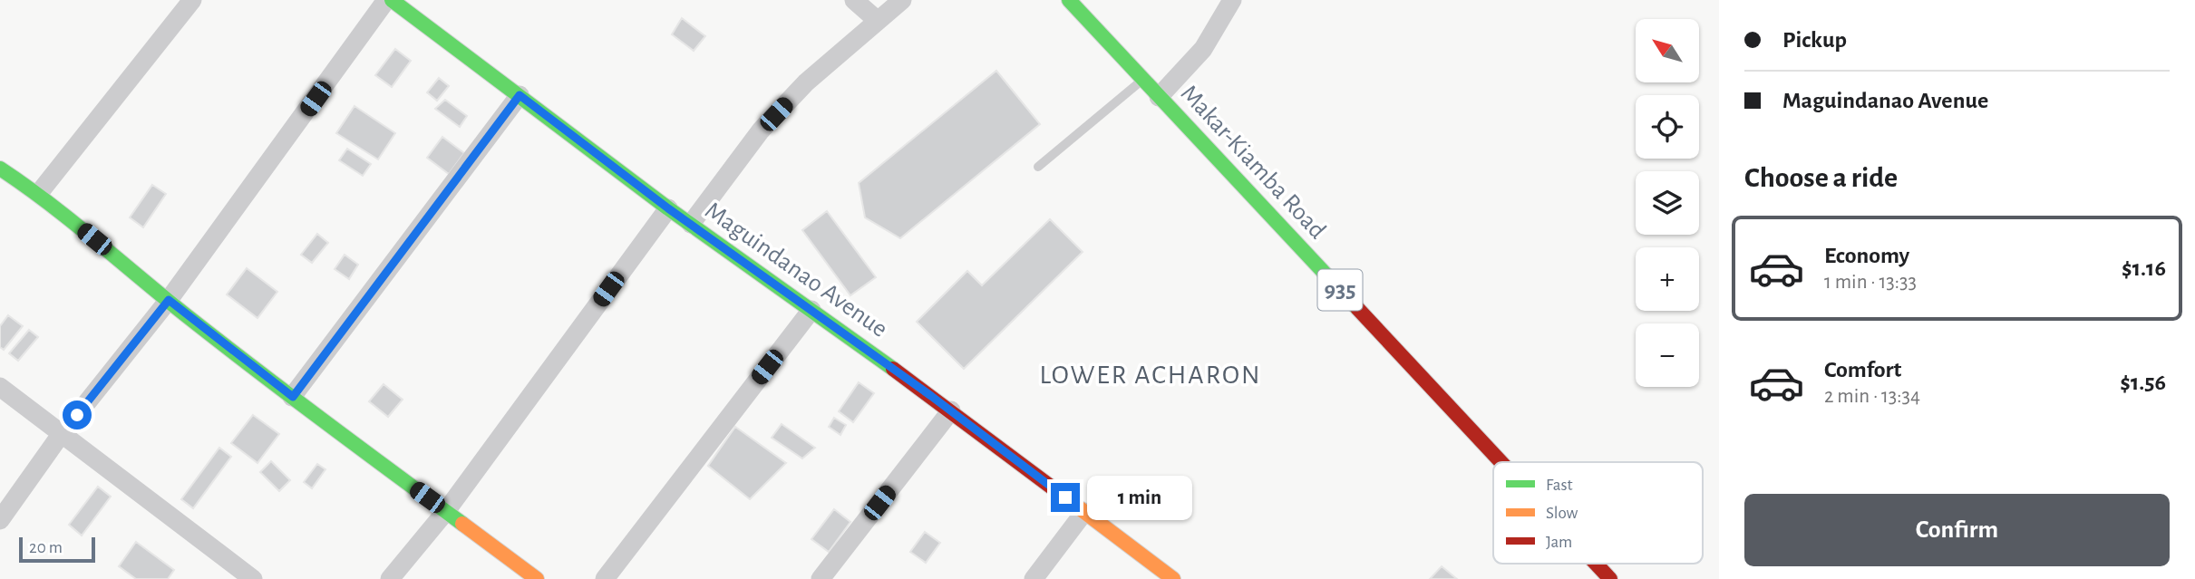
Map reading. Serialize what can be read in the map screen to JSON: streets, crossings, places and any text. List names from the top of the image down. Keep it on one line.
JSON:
{"streets":{"street":["Makar-Kiamba Road","Maguindanao Avenue","935"]},"districts":["LOWER ACHARON"],"legend":["Fast","Slow","Jam"],"scale_bar":"20 m","north":"top left","page":{"banner":["Pickup","Maguindanao Avenue"],"map_buttons":["+","−"],"heading":"Choose a ride","list":[{"name":"Economy","note":"1 min · 13:33","value":"$1.16"},{"name":"Comfort","note":"2 min · 13:34","value":"$1.56"}],"bubble":"1 min","buttons":"Confirm","scale":"20 m"}}
